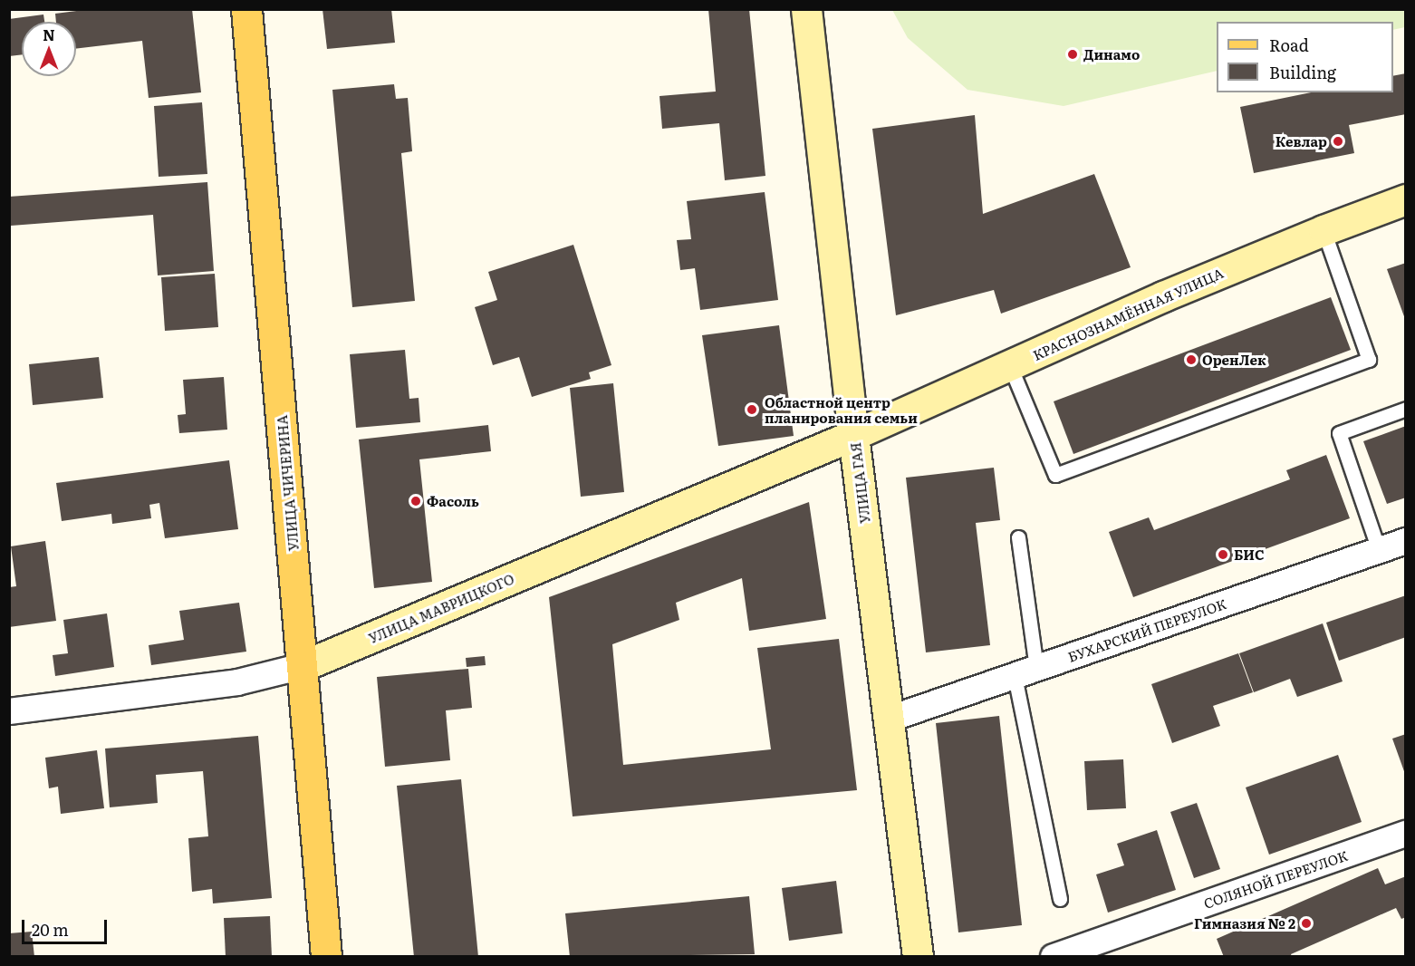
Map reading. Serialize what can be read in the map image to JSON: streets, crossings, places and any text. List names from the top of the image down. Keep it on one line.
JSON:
{"streets":{"main road":["КРАСНОЗНАМЁННАЯ УЛИЦА","УЛИЦА ЧИЧЕРИНА","УЛИЦА ГАЯ","УЛИЦА МАВРИЦКОГО"],"street":["БУХАРСКИЙ ПЕРЕУЛОК","СОЛЯНОЙ ПЕРЕУЛОК"]},"crossings":[["КРАСНОЗНАМЁННАЯ УЛИЦА","УЛИЦА ГАЯ"],["КРАСНОЗНАМЁННАЯ УЛИЦА","УЛИЦА МАВРИЦКОГО"],["УЛИЦА ЧИЧЕРИНА","УЛИЦА МАВРИЦКОГО"],["УЛИЦА ГАЯ","УЛИЦА МАВРИЦКОГО"],["УЛИЦА ГАЯ","БУХАРСКИЙ ПЕРЕУЛОК"]],"places":["Динамо","Кевлар","ОренЛек","Областной центр планирования семьи","Фасоль","БИС","Гимназия № 2"],"legend":["Road","Building"],"scale_bar":"20 m","north":"top"}
